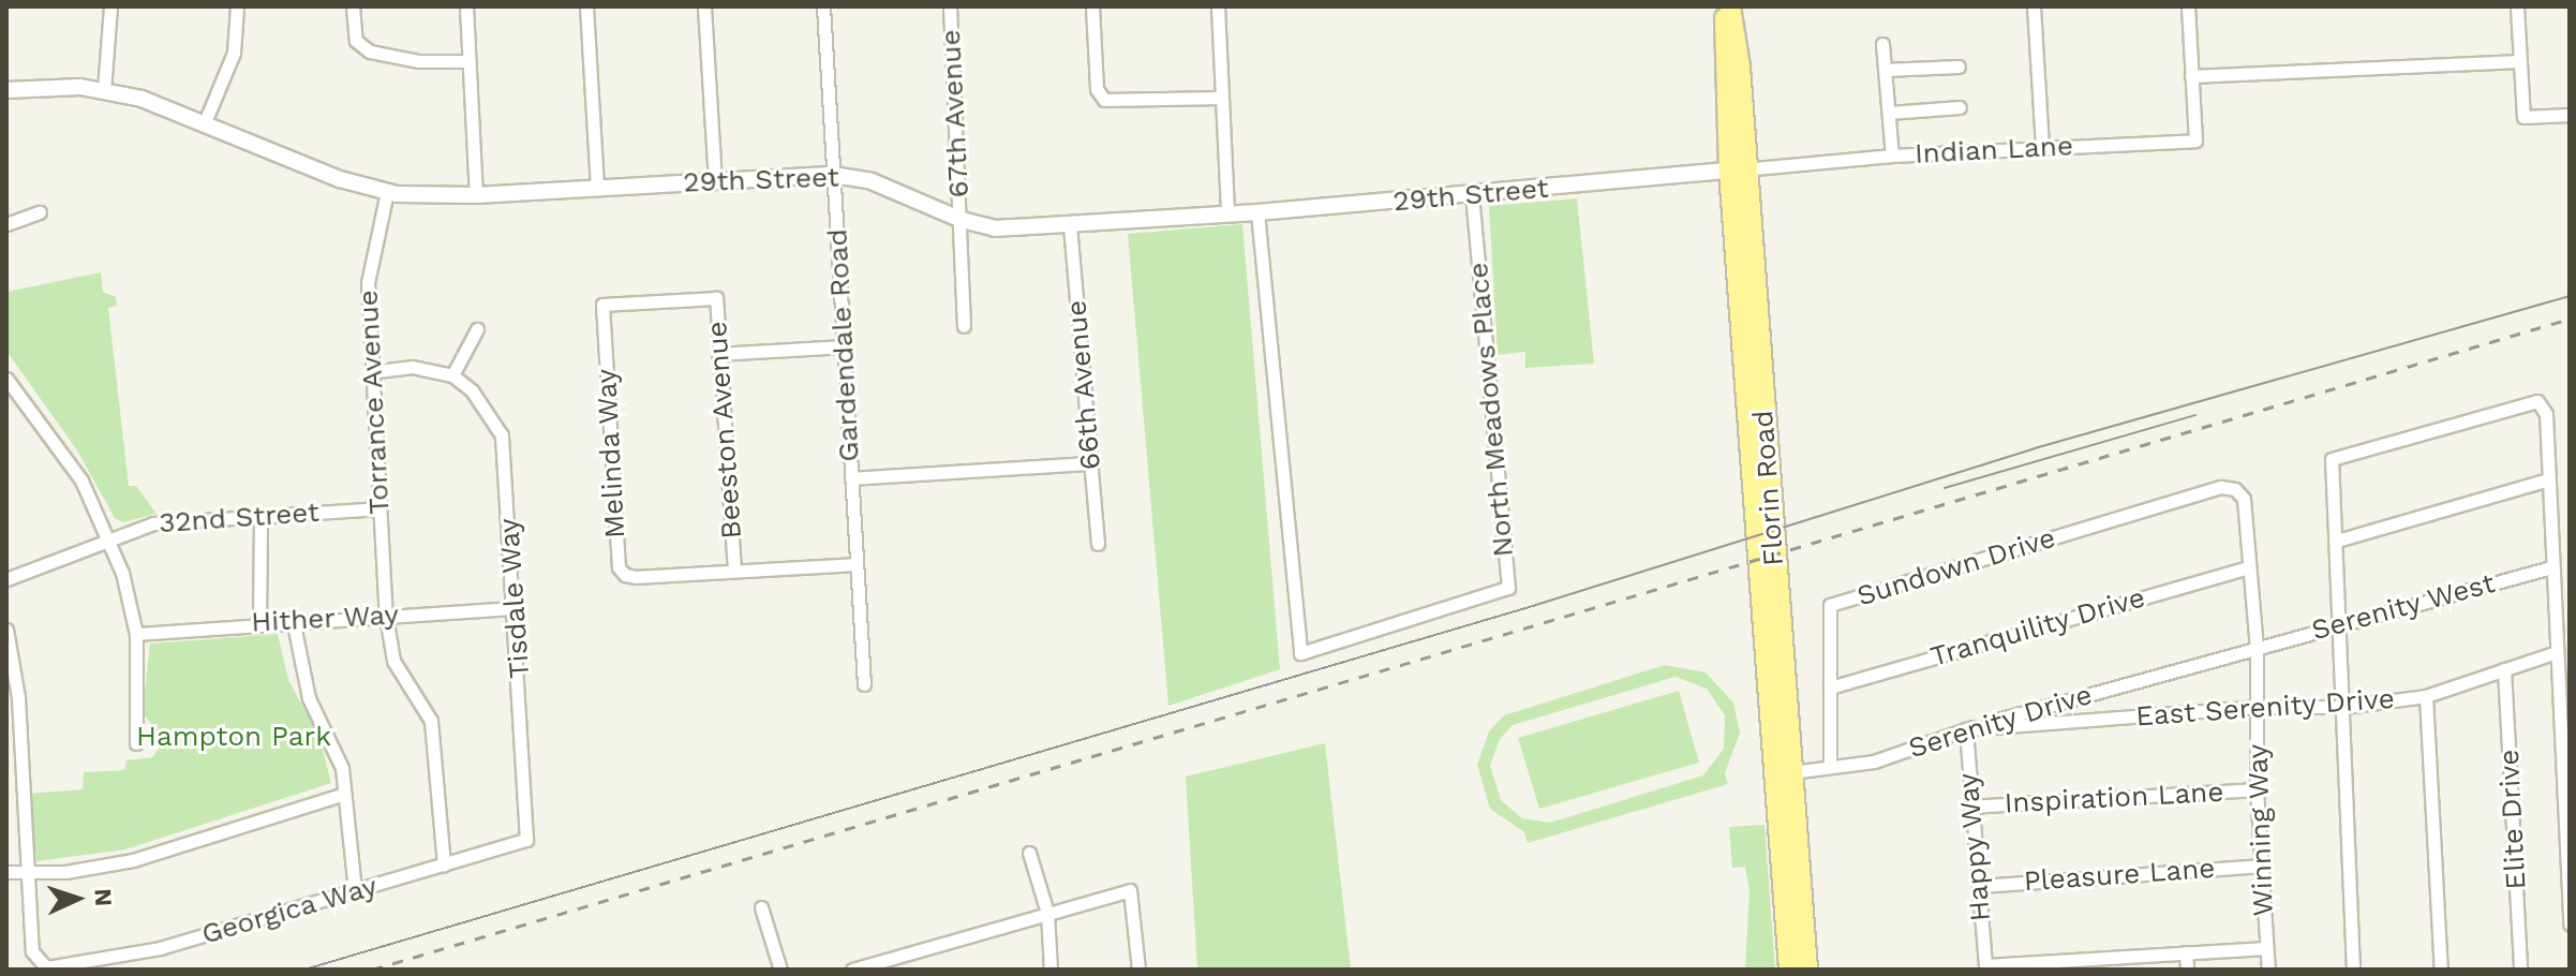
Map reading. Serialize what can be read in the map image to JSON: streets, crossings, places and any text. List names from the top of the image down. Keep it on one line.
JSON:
{"streets":{"main road":["Florin Road"],"street":["67th Avenue","Indian Lane","29th Street","Gardendale Road","66th Avenue","Torrance Avenue","North Meadows Place","Beeston Avenue","Melinda Way","32nd Street","Sundown Drive","Tisdale Way","Serenity West","Hither Way","Tranquility Drive","East Serenity Drive","Serenity Drive","Inspiration Lane","Elite Drive","Winning Way","Happy Way","Pleasure Lane","Georgica Way"]},"crossings":[["67th Avenue","29th Street"],["Indian Lane","29th Street"],["Indian Lane","Florin Road"],["29th Street","Gardendale Road"],["29th Street","66th Avenue"],["29th Street","Torrance Avenue"],["29th Street","North Meadows Place"],["29th Street","Florin Road"],["Gardendale Road","Melinda Way"],["Torrance Avenue","32nd Street"],["Torrance Avenue","Hither Way"],["Torrance Avenue","Georgica Way"],["Beeston Avenue","Melinda Way"],["Florin Road","Serenity Drive"],["Sundown Drive","Tranquility Drive"],["Sundown Drive","Serenity Drive"],["Sundown Drive","Winning Way"],["Tisdale Way","Hither Way"],["Tisdale Way","Georgica Way"],["Serenity West","Serenity Drive"],["Serenity West","Winning Way"],["Tranquility Drive","Winning Way"],["East Serenity Drive","Serenity Drive"],["East Serenity Drive","Elite Drive"],["East Serenity Drive","Winning Way"],["East Serenity Drive","Happy Way"],["Serenity Drive","Winning Way"],["Serenity Drive","Happy Way"],["Inspiration Lane","Winning Way"],["Inspiration Lane","Happy Way"],["Winning Way","Pleasure Lane"],["Happy Way","Pleasure Lane"]],"parks":["Hampton Park"],"north":"right"}
